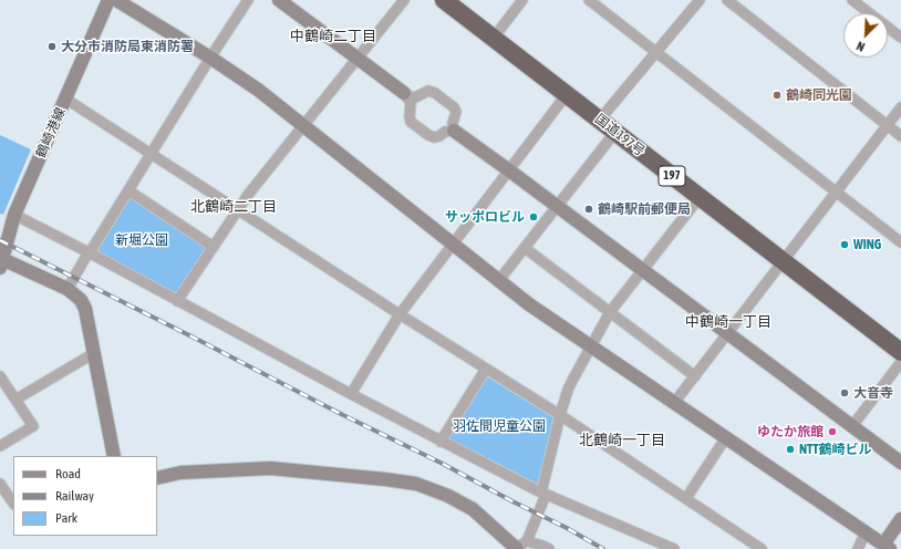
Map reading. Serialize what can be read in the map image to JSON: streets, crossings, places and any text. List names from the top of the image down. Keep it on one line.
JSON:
{"streets":{"highway":["国道197号","197"],"street":["鶴崎港線"]},"districts":["中鶴崎二丁目","北鶴崎二丁目","中鶴崎一丁目","北鶴崎一丁目"],"parks":["新堀公園","羽佐間児童公園"],"places":["大分市消防局東消防署","鶴崎同光園","鶴崎駅前郵便局","サッポロビル","WING","大音寺","ゆたか旅館","NTT鶴崎ビル"],"legend":["Road","Railway","Park"],"north":"bottom left"}
